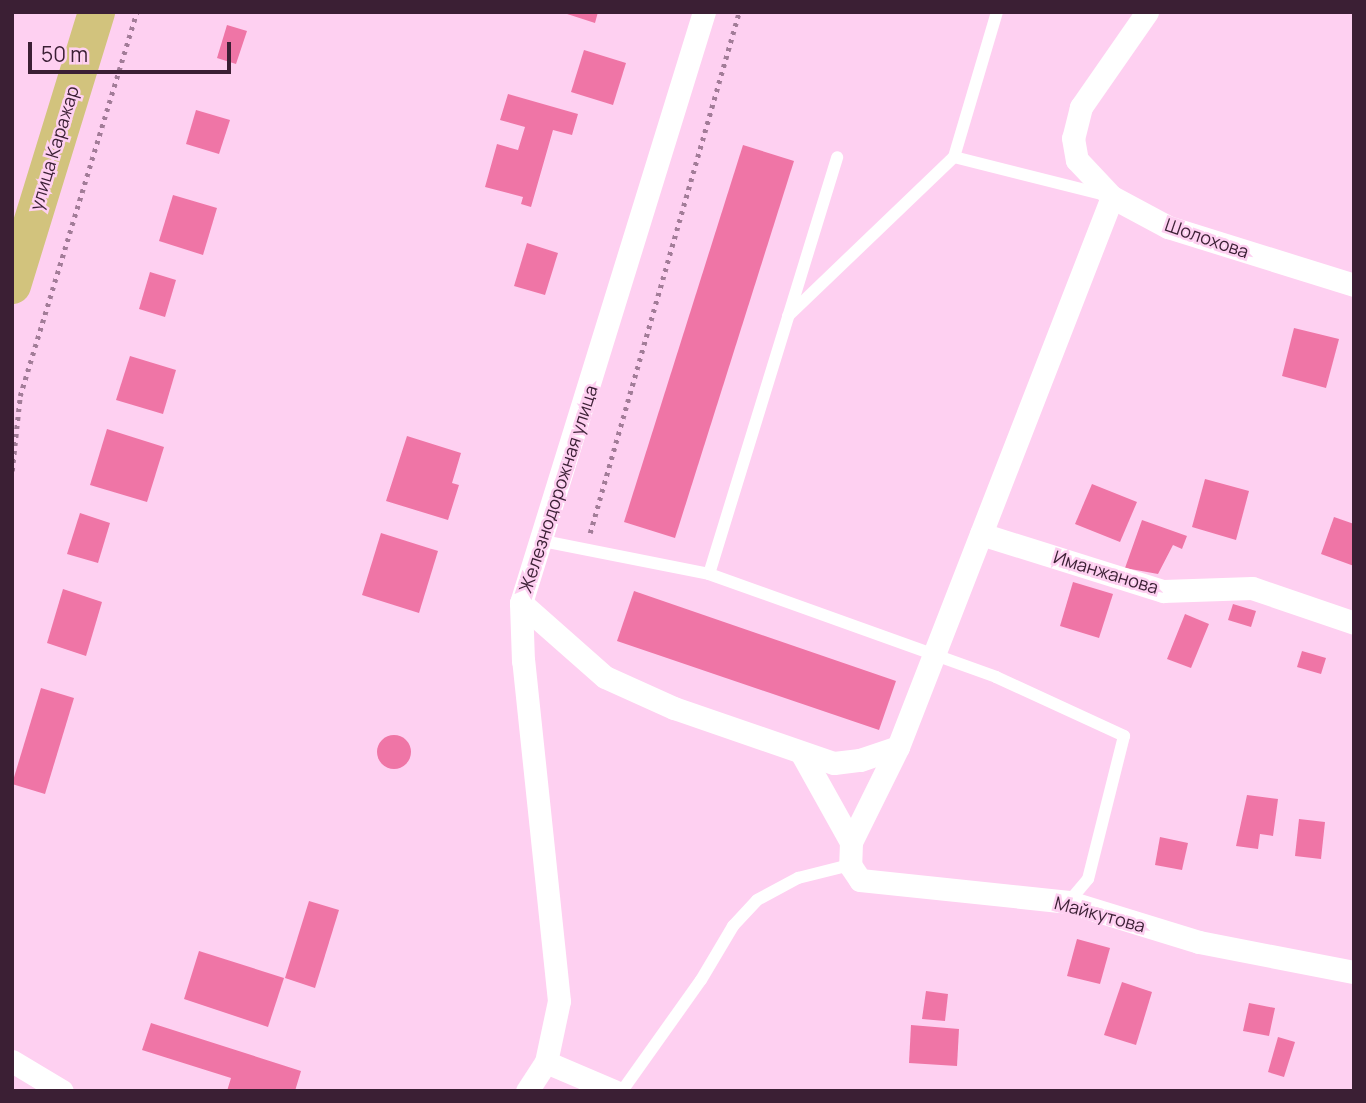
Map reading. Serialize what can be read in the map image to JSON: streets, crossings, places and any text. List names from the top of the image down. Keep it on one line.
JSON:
{"streets":{"main road":["улица Каражар"],"street":["Шолохова","Железнодорожная улица","Иманжанова","Майкутова"]},"scale_bar":"50 m"}
